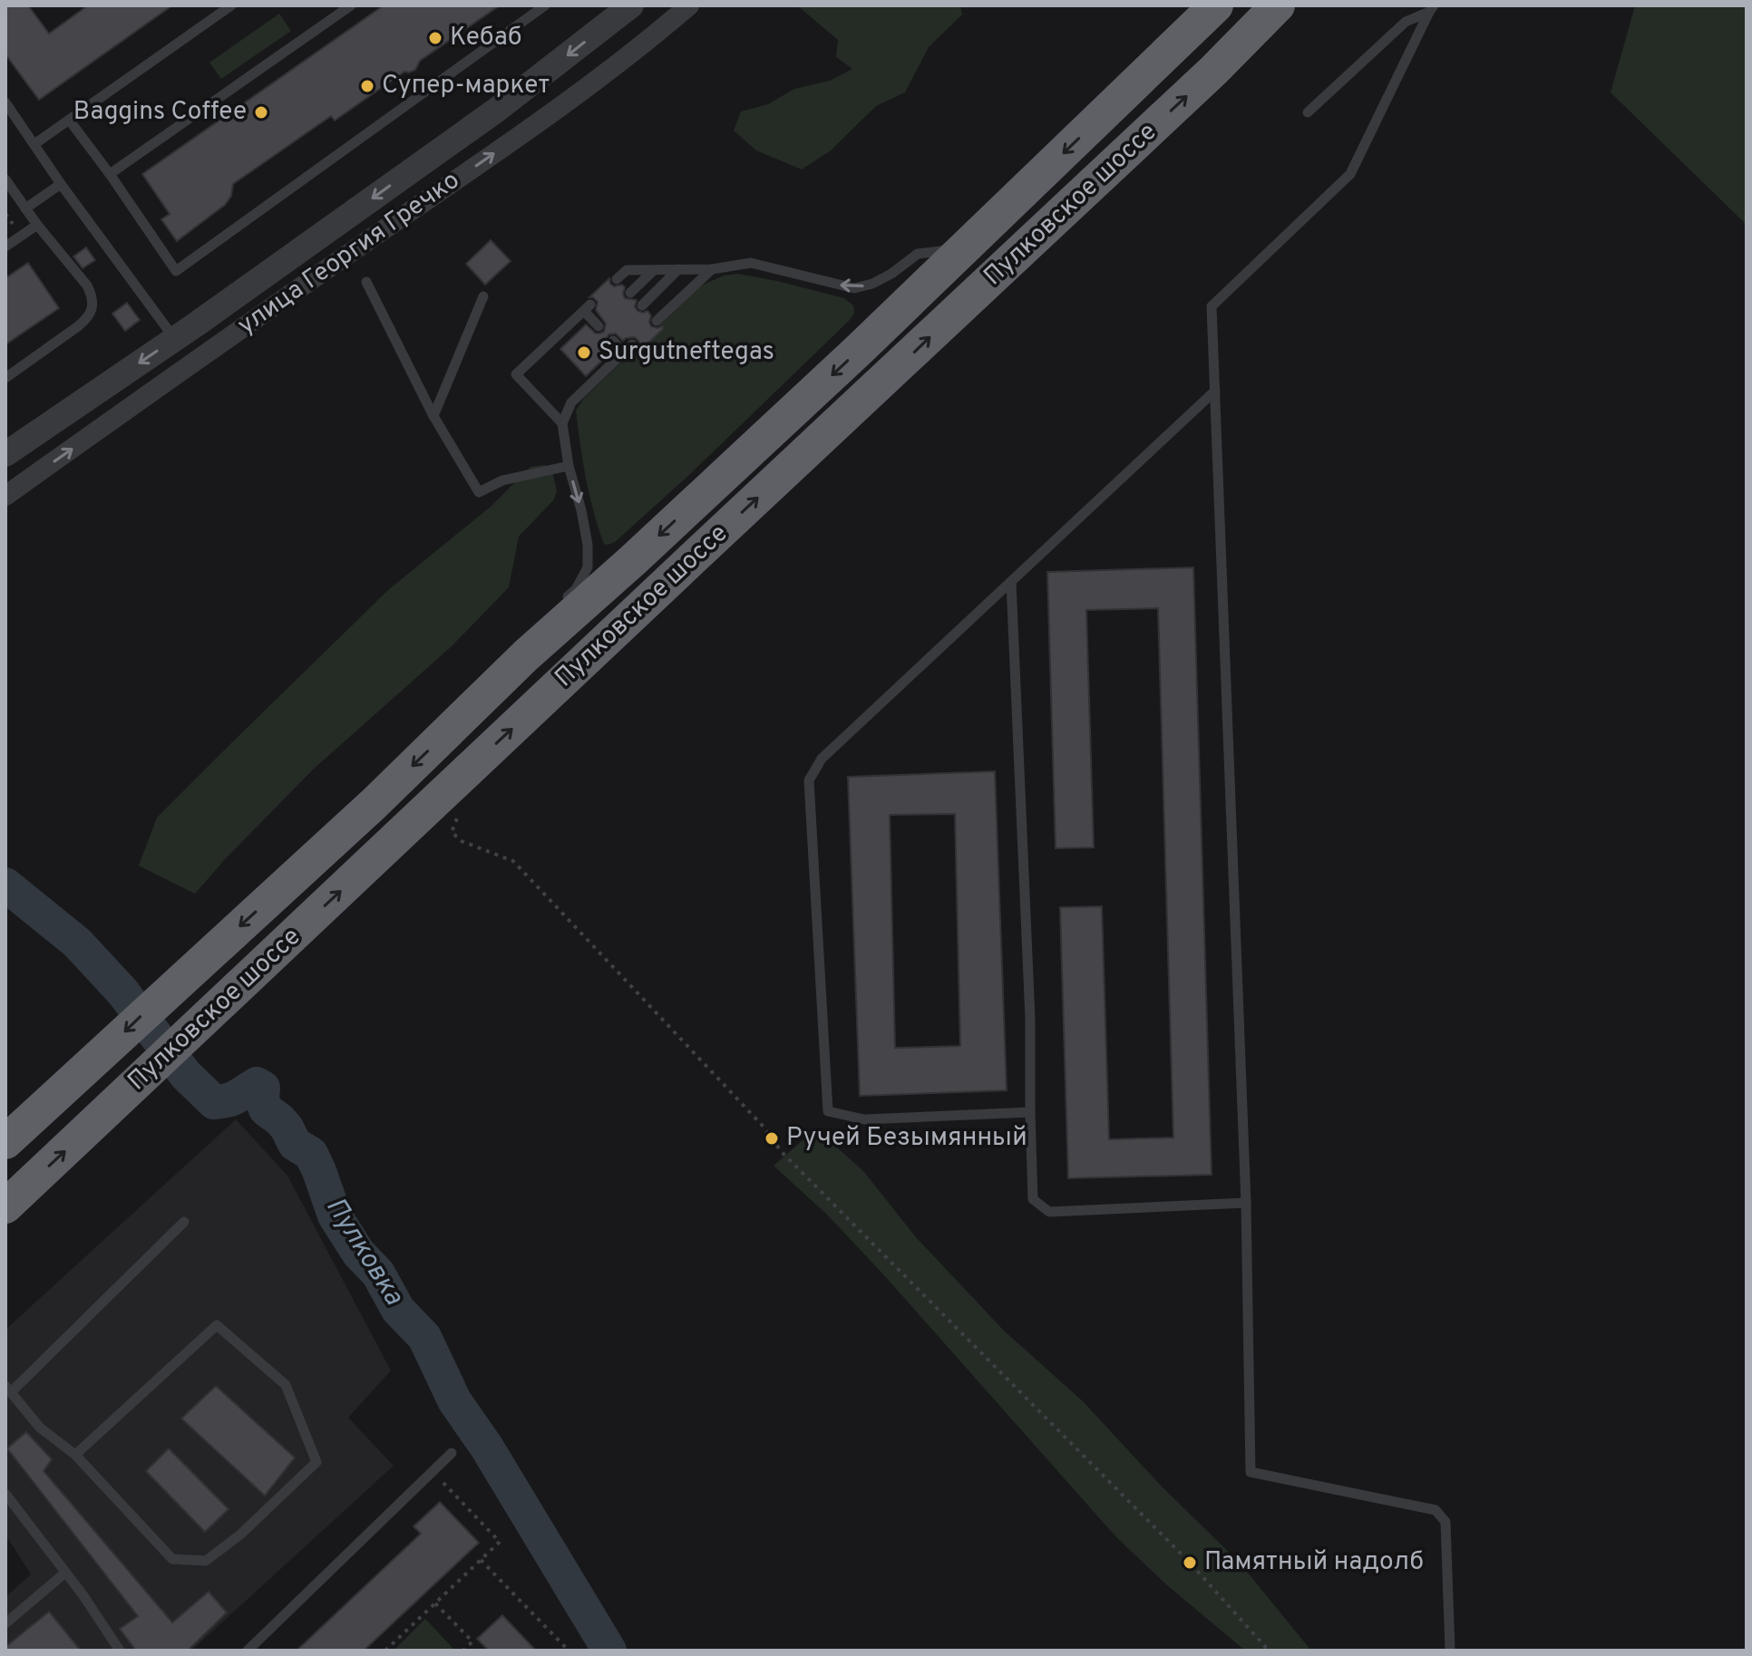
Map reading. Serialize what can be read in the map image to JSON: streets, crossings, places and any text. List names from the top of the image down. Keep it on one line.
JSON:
{"streets":{"highway":["Пулковское шоссе"],"street":["улица Георгия Гречко"]},"water":["Пулковка"],"places":["Кебаб","Супер-маркет","Baggins Coffee","Surgutneftegas","Ручей Безымянный","Памятный надолб"]}
